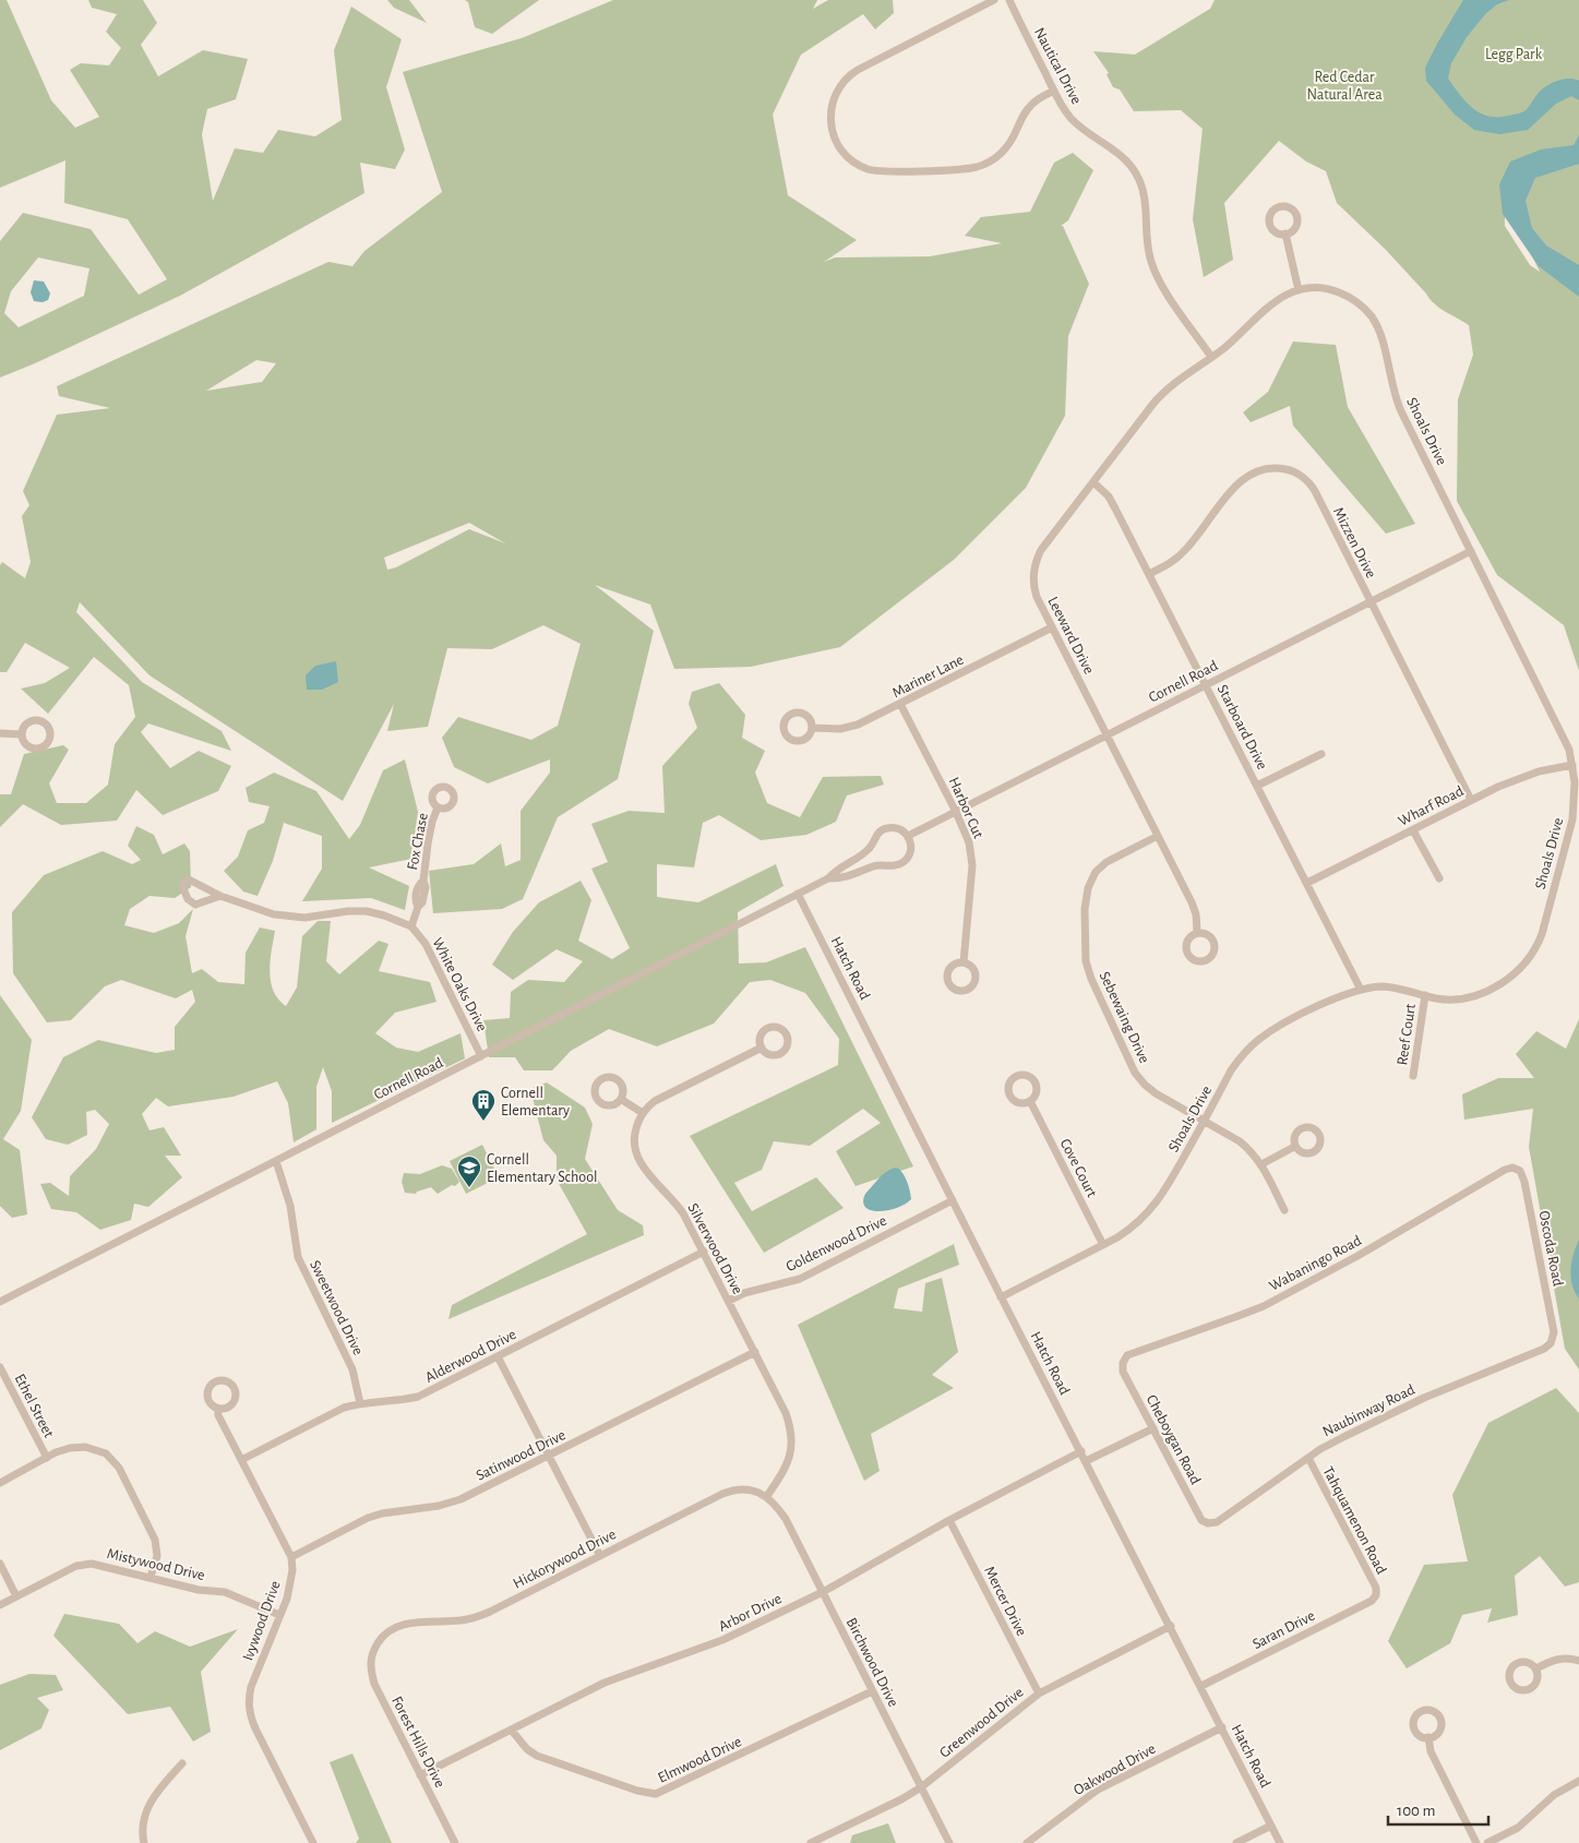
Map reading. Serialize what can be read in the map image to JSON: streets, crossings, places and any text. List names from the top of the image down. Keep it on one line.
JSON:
{"streets":{"street":["Nautical Drive","Shoals Drive","Mizzen Drive","Leeward Drive","Mariner Lane","Cornell Road","Starboard Drive","Wharf Road","Harbor Cut","Fox Chase","Hatch Road","White Oaks Drive","Sebewaing Drive","Reef Court","Cove Court","Goldenwood Drive","Silverwood Drive","Oscoda Road","Wabaningo Road","Sweetwood Drive","Alderwood Drive","Ethel Street","Naubinway Road","Cheboygan Road","Satinwood Drive","Tahquamenon Road","Hickorywood Drive","Mistywood Drive","Mercer Drive","Arbor Drive","Ivywood Drive","Saran Drive","Birchwood Drive","Greenwood Drive","Forest Hills Drive","Elmwood Drive","Oakwood Drive"]},"crossings":[["Nautical Drive","Shoals Drive"],["Nautical Drive","Leeward Drive"],["Shoals Drive","Leeward Drive"],["Shoals Drive","Cornell Road"],["Shoals Drive","Starboard Drive"],["Shoals Drive","Wharf Road"],["Shoals Drive","Hatch Road"],["Shoals Drive","Sebewaing Drive"],["Shoals Drive","Reef Court"],["Shoals Drive","Cove Court"],["Mizzen Drive","Cornell Road"],["Mizzen Drive","Starboard Drive"],["Mizzen Drive","Wharf Road"],["Leeward Drive","Mariner Lane"],["Leeward Drive","Cornell Road"],["Leeward Drive","Starboard Drive"],["Leeward Drive","Sebewaing Drive"],["Mariner Lane","Harbor Cut"],["Cornell Road","Starboard Drive"],["Cornell Road","Harbor Cut"],["Cornell Road","Hatch Road"],["Cornell Road","White Oaks Drive"],["Cornell Road","Sweetwood Drive"],["Starboard Drive","Wharf Road"],["Fox Chase","White Oaks Drive"],["Hatch Road","Goldenwood Drive"],["Hatch Road","Arbor Drive"],["Hatch Road","Saran Drive"],["Hatch Road","Greenwood Drive"],["Hatch Road","Oakwood Drive"],["Goldenwood Drive","Silverwood Drive"],["Silverwood Drive","Alderwood Drive"],["Silverwood Drive","Satinwood Drive"],["Silverwood Drive","Hickorywood Drive"],["Silverwood Drive","Birchwood Drive"],["Oscoda Road","Wabaningo Road"],["Oscoda Road","Naubinway Road"],["Wabaningo Road","Cheboygan Road"],["Sweetwood Drive","Alderwood Drive"],["Naubinway Road","Cheboygan Road"],["Naubinway Road","Tahquamenon Road"],["Satinwood Drive","Ivywood Drive"],["Tahquamenon Road","Saran Drive"],["Hickorywood Drive","Birchwood Drive"],["Hickorywood Drive","Forest Hills Drive"],["Mistywood Drive","Ivywood Drive"],["Mercer Drive","Arbor Drive"],["Mercer Drive","Greenwood Drive"],["Arbor Drive","Birchwood Drive"],["Arbor Drive","Forest Hills Drive"],["Arbor Drive","Elmwood Drive"],["Birchwood Drive","Greenwood Drive"],["Birchwood Drive","Elmwood Drive"]],"parks":["Legg Park","Red Cedar Natural Area"],"places":{"building":["Cornell Elementary"],"school or university":["Cornell Elementary School"]},"scale_bar":"100 m"}
